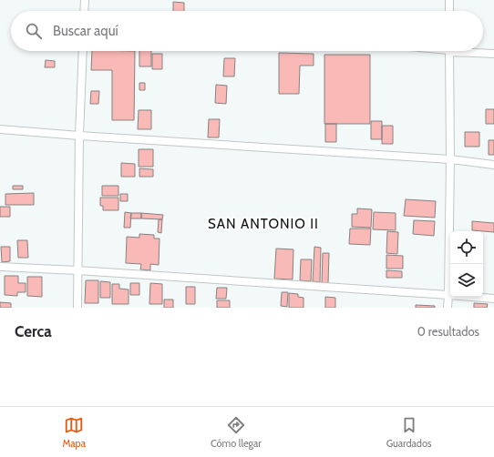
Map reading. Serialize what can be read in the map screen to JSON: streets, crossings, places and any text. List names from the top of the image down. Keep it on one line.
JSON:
{"districts":["SAN ANTONIO II"],"page":{"search":"Buscar aquí","heading":["Cerca","0 resultados"],"nav":["Mapa","Cómo llegar","Guardados"]}}
